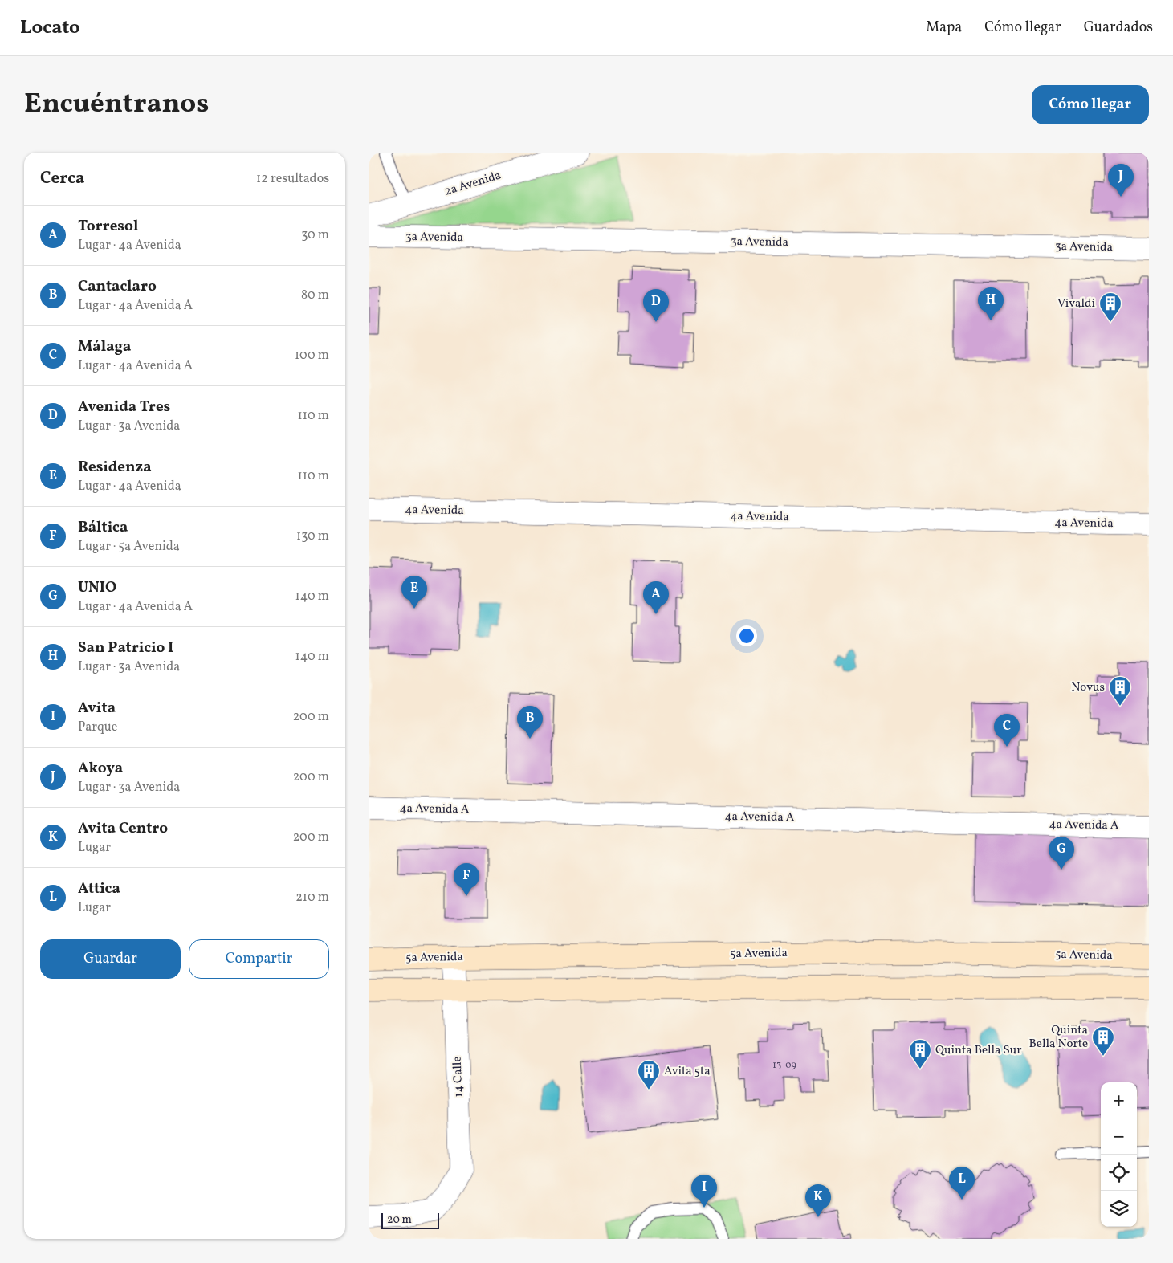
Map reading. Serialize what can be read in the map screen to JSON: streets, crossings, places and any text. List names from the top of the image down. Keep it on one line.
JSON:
{"streets":{"street":["2a Avenida","3a Avenida","4a Avenida","4a Avenida A","5a Avenida","14 Calle"]},"crossings":[["5a Avenida","14 Calle"]],"places":{"building":["Vivaldi","Novus","Quinta Bella Norte","Quinta Bella Sur","Avita 5ta"]},"house_numbers":["13-09"],"scale_bar":"20 m","page":{"header":"Locato","nav":["Mapa","Cómo llegar","Guardados"],"title":"Encuéntranos","buttons":["Cómo llegar",["Guardar","Compartir"]],"heading":["Cerca","12 resultados"],"pins":["J","H","D","E","A","B","C","G","F","L","I","K"],"list":[{"mark":"A","name":"Torresol","note":"Lugar · 4a Avenida","value":"30 m"},{"mark":"B","name":"Cantaclaro","note":"Lugar · 4a Avenida A","value":"80 m"},{"mark":"C","name":"Málaga","note":"Lugar · 4a Avenida A","value":"100 m"},{"mark":"D","name":"Avenida Tres","note":"Lugar · 3a Avenida","value":"110 m"},{"mark":"E","name":"Residenza","note":"Lugar · 4a Avenida","value":"110 m"},{"mark":"F","name":"Báltica","note":"Lugar · 5a Avenida","value":"130 m"},{"mark":"G","name":"UNIO","note":"Lugar · 4a Avenida A","value":"140 m"},{"mark":"H","name":"San Patricio I","note":"Lugar · 3a Avenida","value":"140 m"},{"mark":"I","name":"Avita","note":"Parque","value":"200 m"},{"mark":"J","name":"Akoya","note":"Lugar · 3a Avenida","value":"200 m"},{"mark":"K","name":"Avita Centro","note":"Lugar","value":"200 m"},{"mark":"L","name":"Attica","note":"Lugar","value":"210 m"}],"map_buttons":["+","−"],"scale":"20 m"}}
